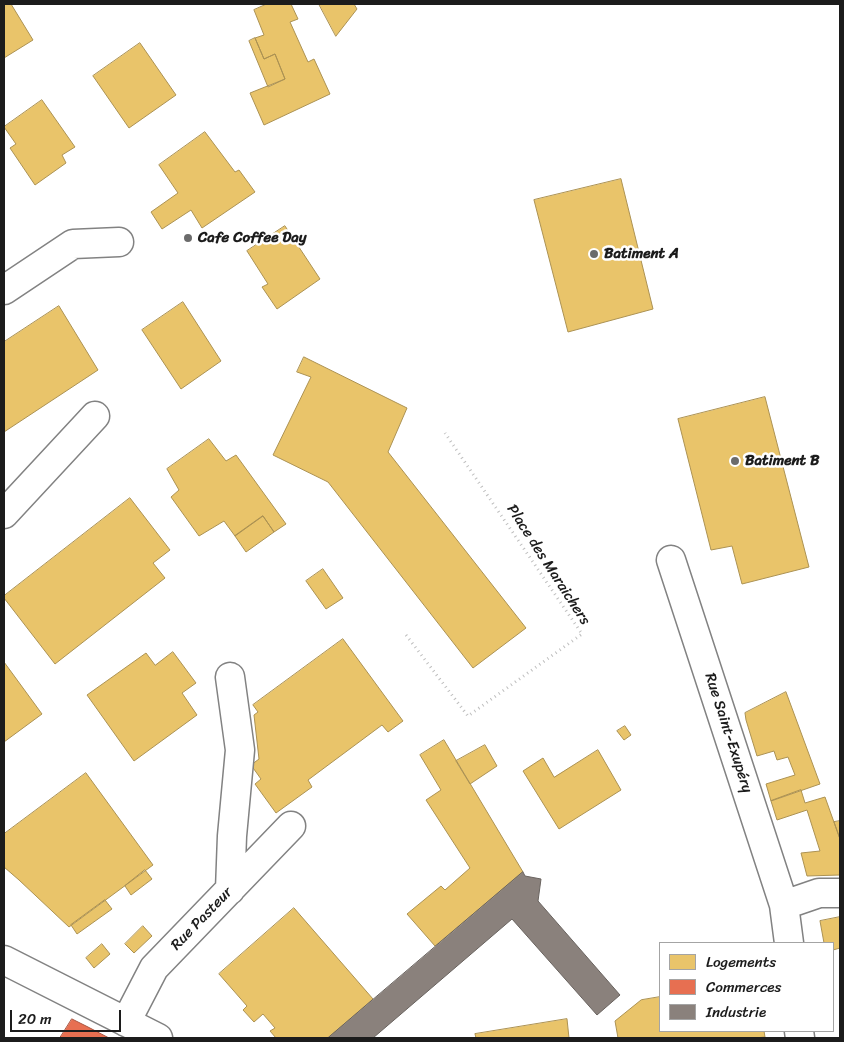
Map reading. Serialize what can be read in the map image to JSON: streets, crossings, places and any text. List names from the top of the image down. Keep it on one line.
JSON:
{"streets":{"street":["Rue Saint-Exupéry","Rue Pasteur"],"path":["Place des Maraichers"]},"places":["Cafe Coffee Day","Batiment A","Batiment B"],"legend":["Logements","Commerces","Industrie"],"scale_bar":"20 m"}
